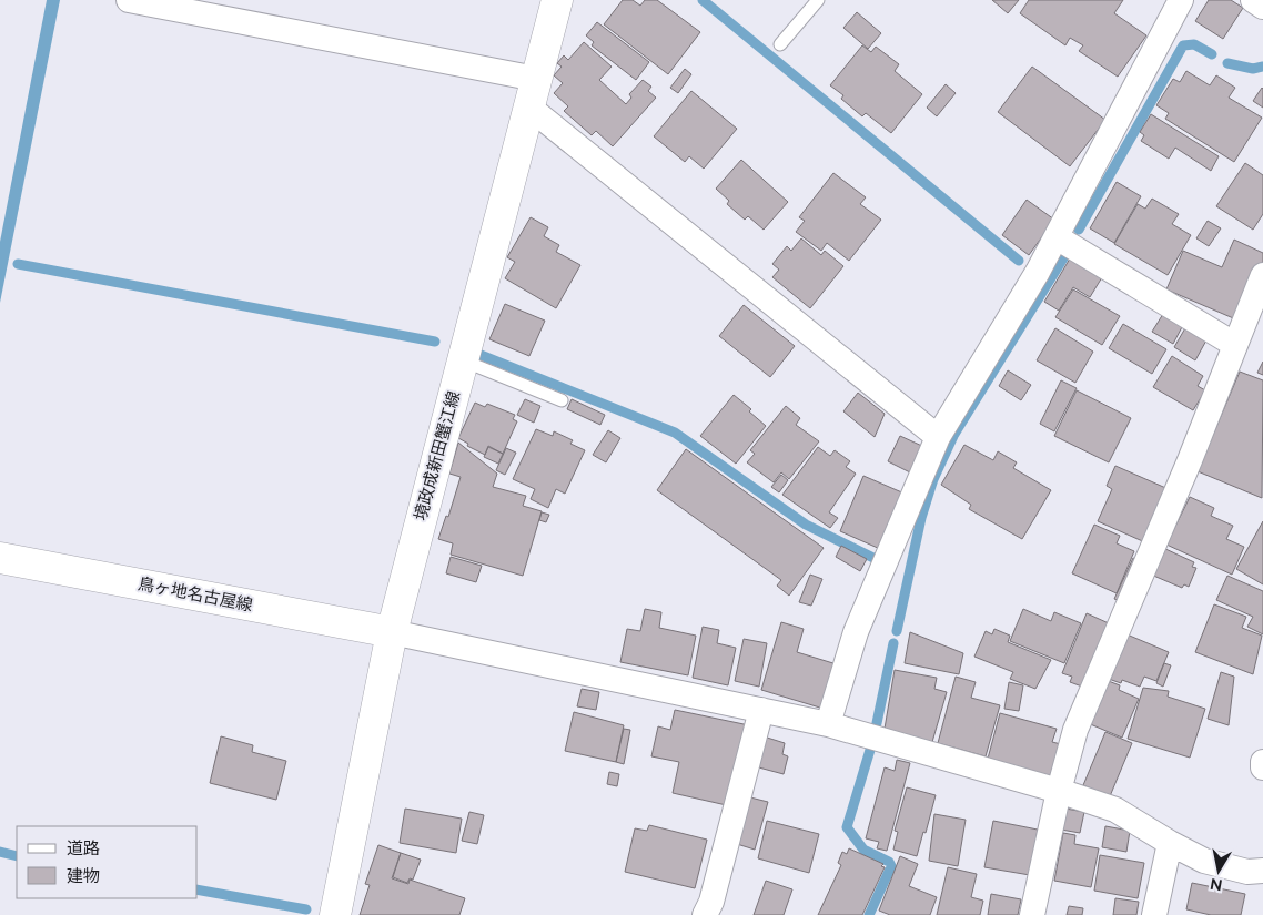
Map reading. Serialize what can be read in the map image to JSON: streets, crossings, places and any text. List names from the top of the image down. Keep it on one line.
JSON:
{"streets":{"main road":["境政成新田蟹江線","鳥ヶ地名古屋線"]},"crossings":[["境政成新田蟹江線","鳥ヶ地名古屋線"]],"legend":["道路","建物"],"north":"bottom"}
